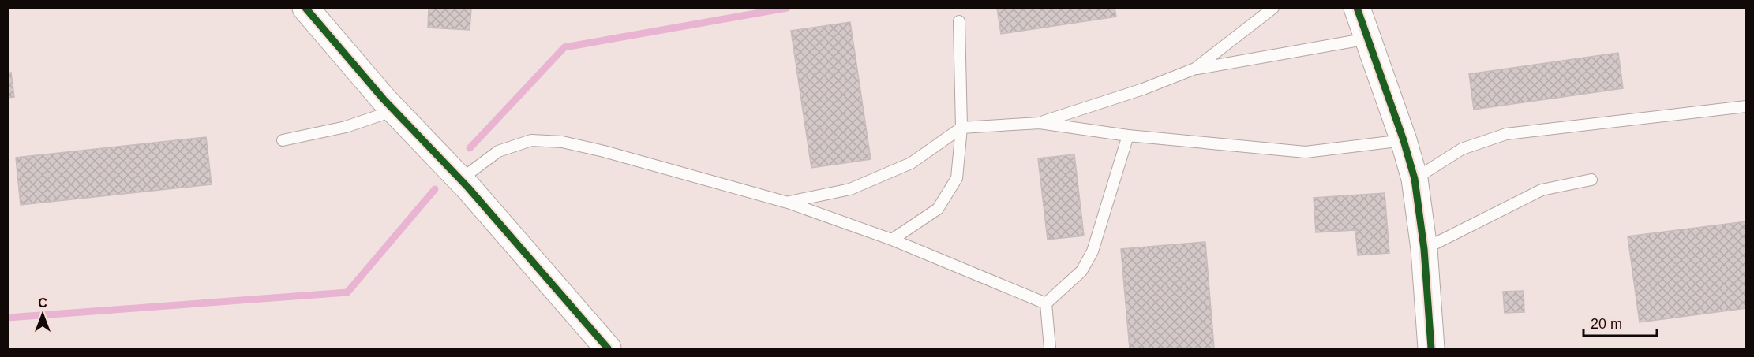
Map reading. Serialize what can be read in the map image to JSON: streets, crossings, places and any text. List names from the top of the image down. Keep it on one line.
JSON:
{"scale_bar":"20 m","north":"top"}
